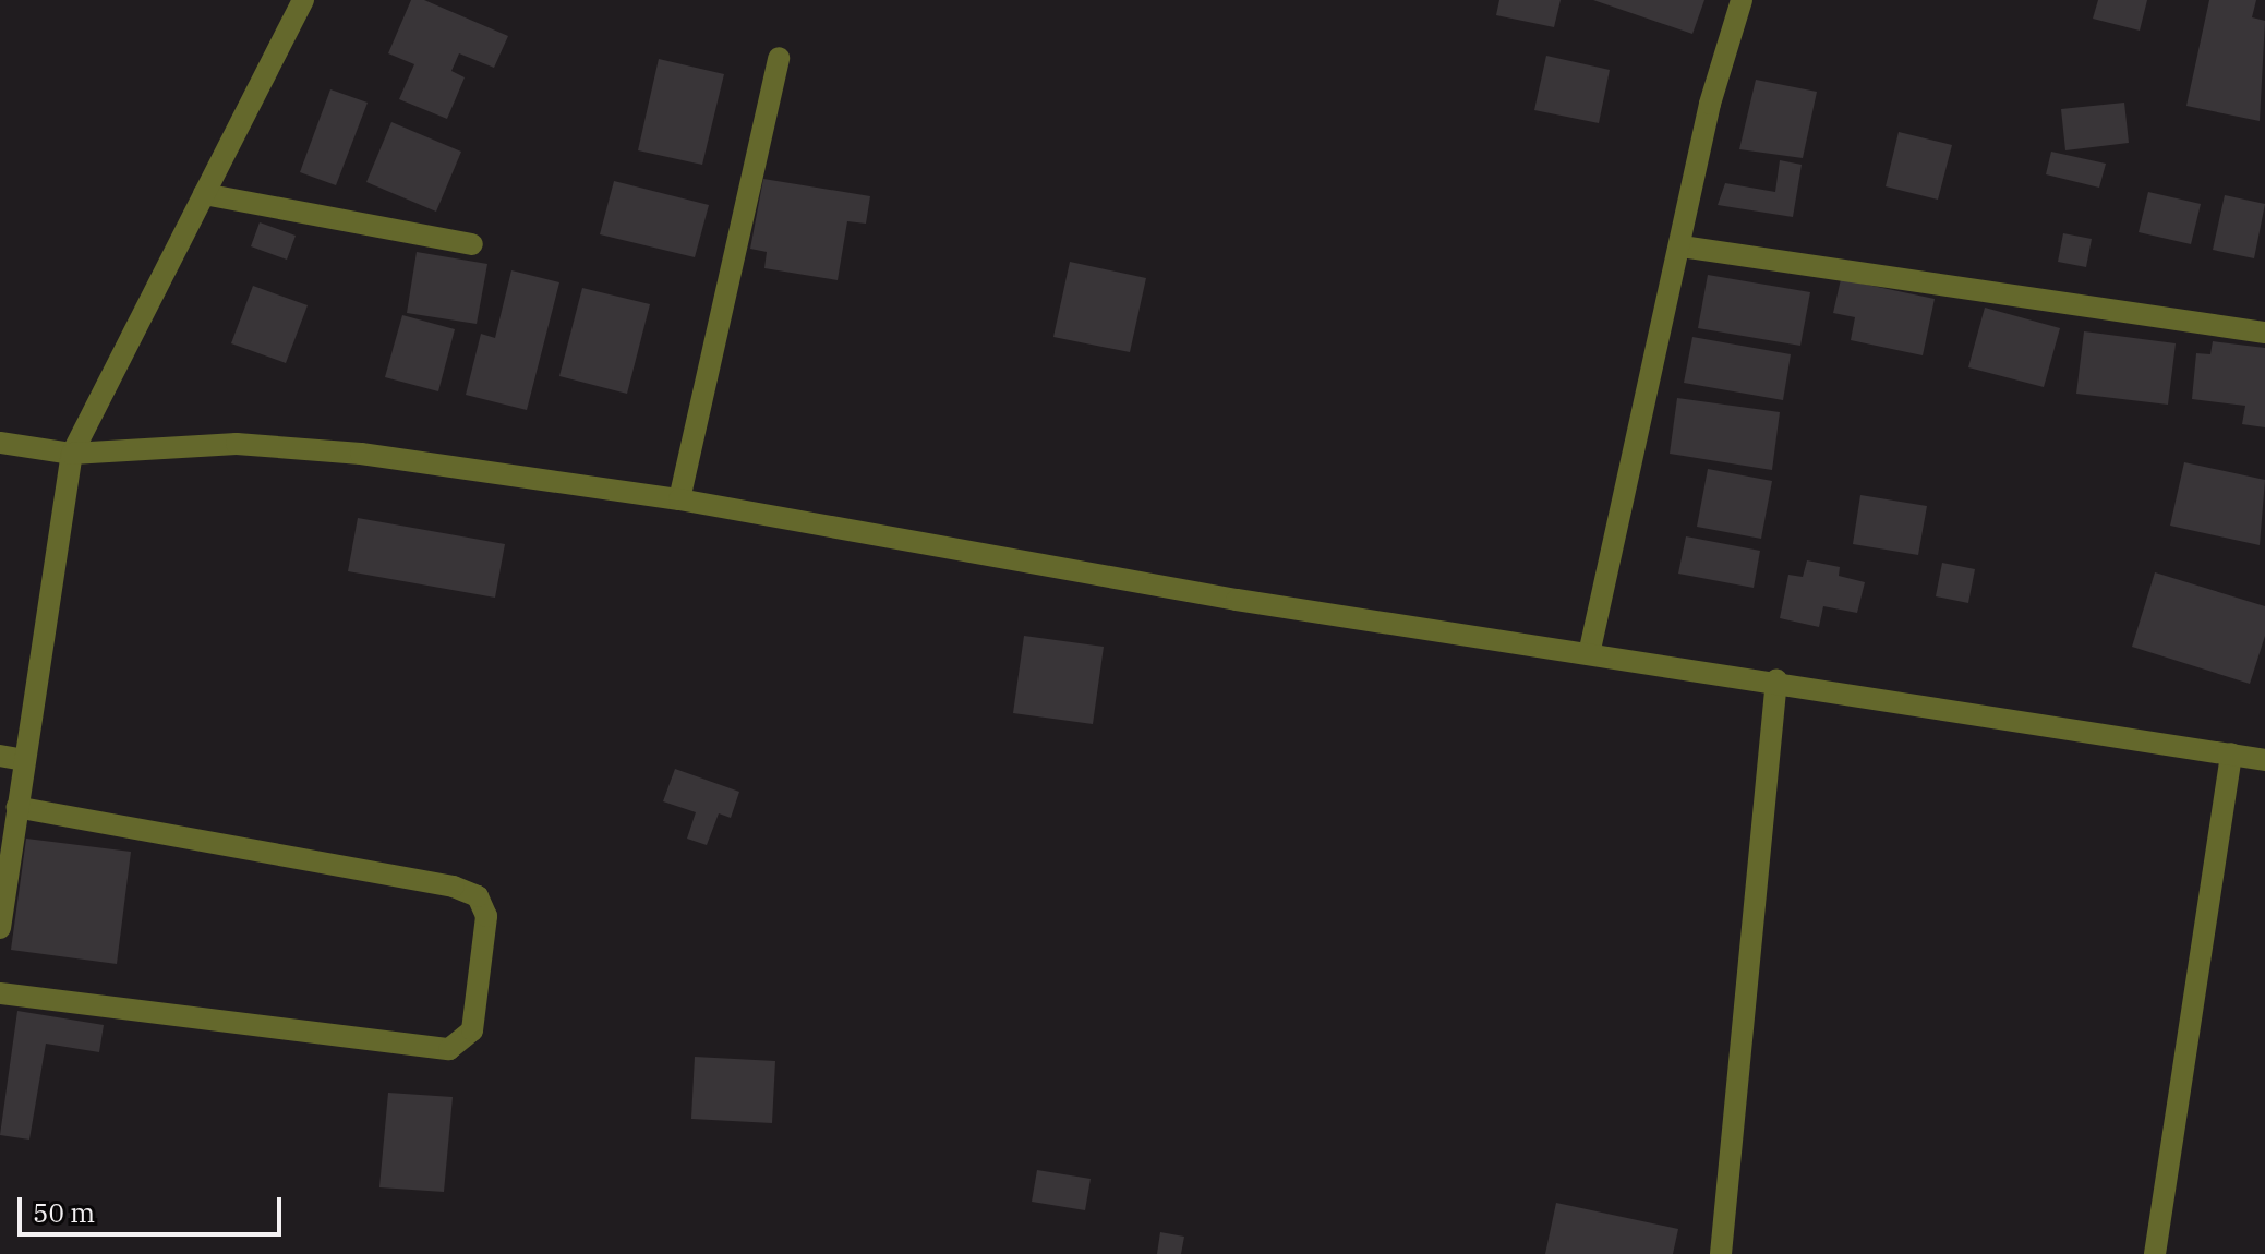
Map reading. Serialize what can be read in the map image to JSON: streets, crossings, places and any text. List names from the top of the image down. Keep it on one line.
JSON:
{"scale_bar":"50 m"}
